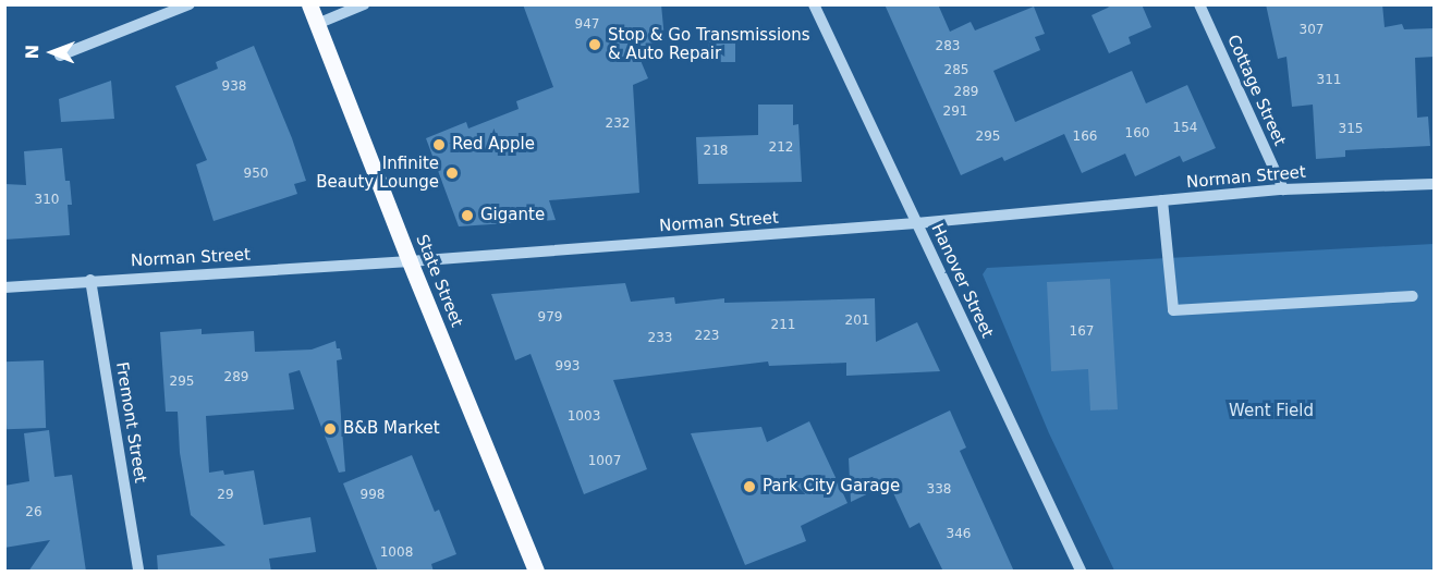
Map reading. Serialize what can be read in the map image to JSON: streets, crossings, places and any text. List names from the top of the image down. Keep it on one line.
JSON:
{"streets":{"main road":["State Street"],"street":["Cottage Street","Norman Street","Hanover Street","Fremont Street"]},"crossings":[["Cottage Street","Norman Street"],["Norman Street","State Street"],["Norman Street","Hanover Street"],["Norman Street","Fremont Street"]],"parks":["Went Field"],"places":["Stop & Go Transmissions & Auto Repair","Red Apple","Infinite Beauty Lounge","Gigante","B&B Market","Park City Garage"],"house_numbers":["947","307","283","285","311","938","289","291","232","154","315","160","295","166","212","218","950","310","979","201","211","167","223","233","993","289","295","1003","1007","338","29","998","26","346","1008"],"north":"left"}
